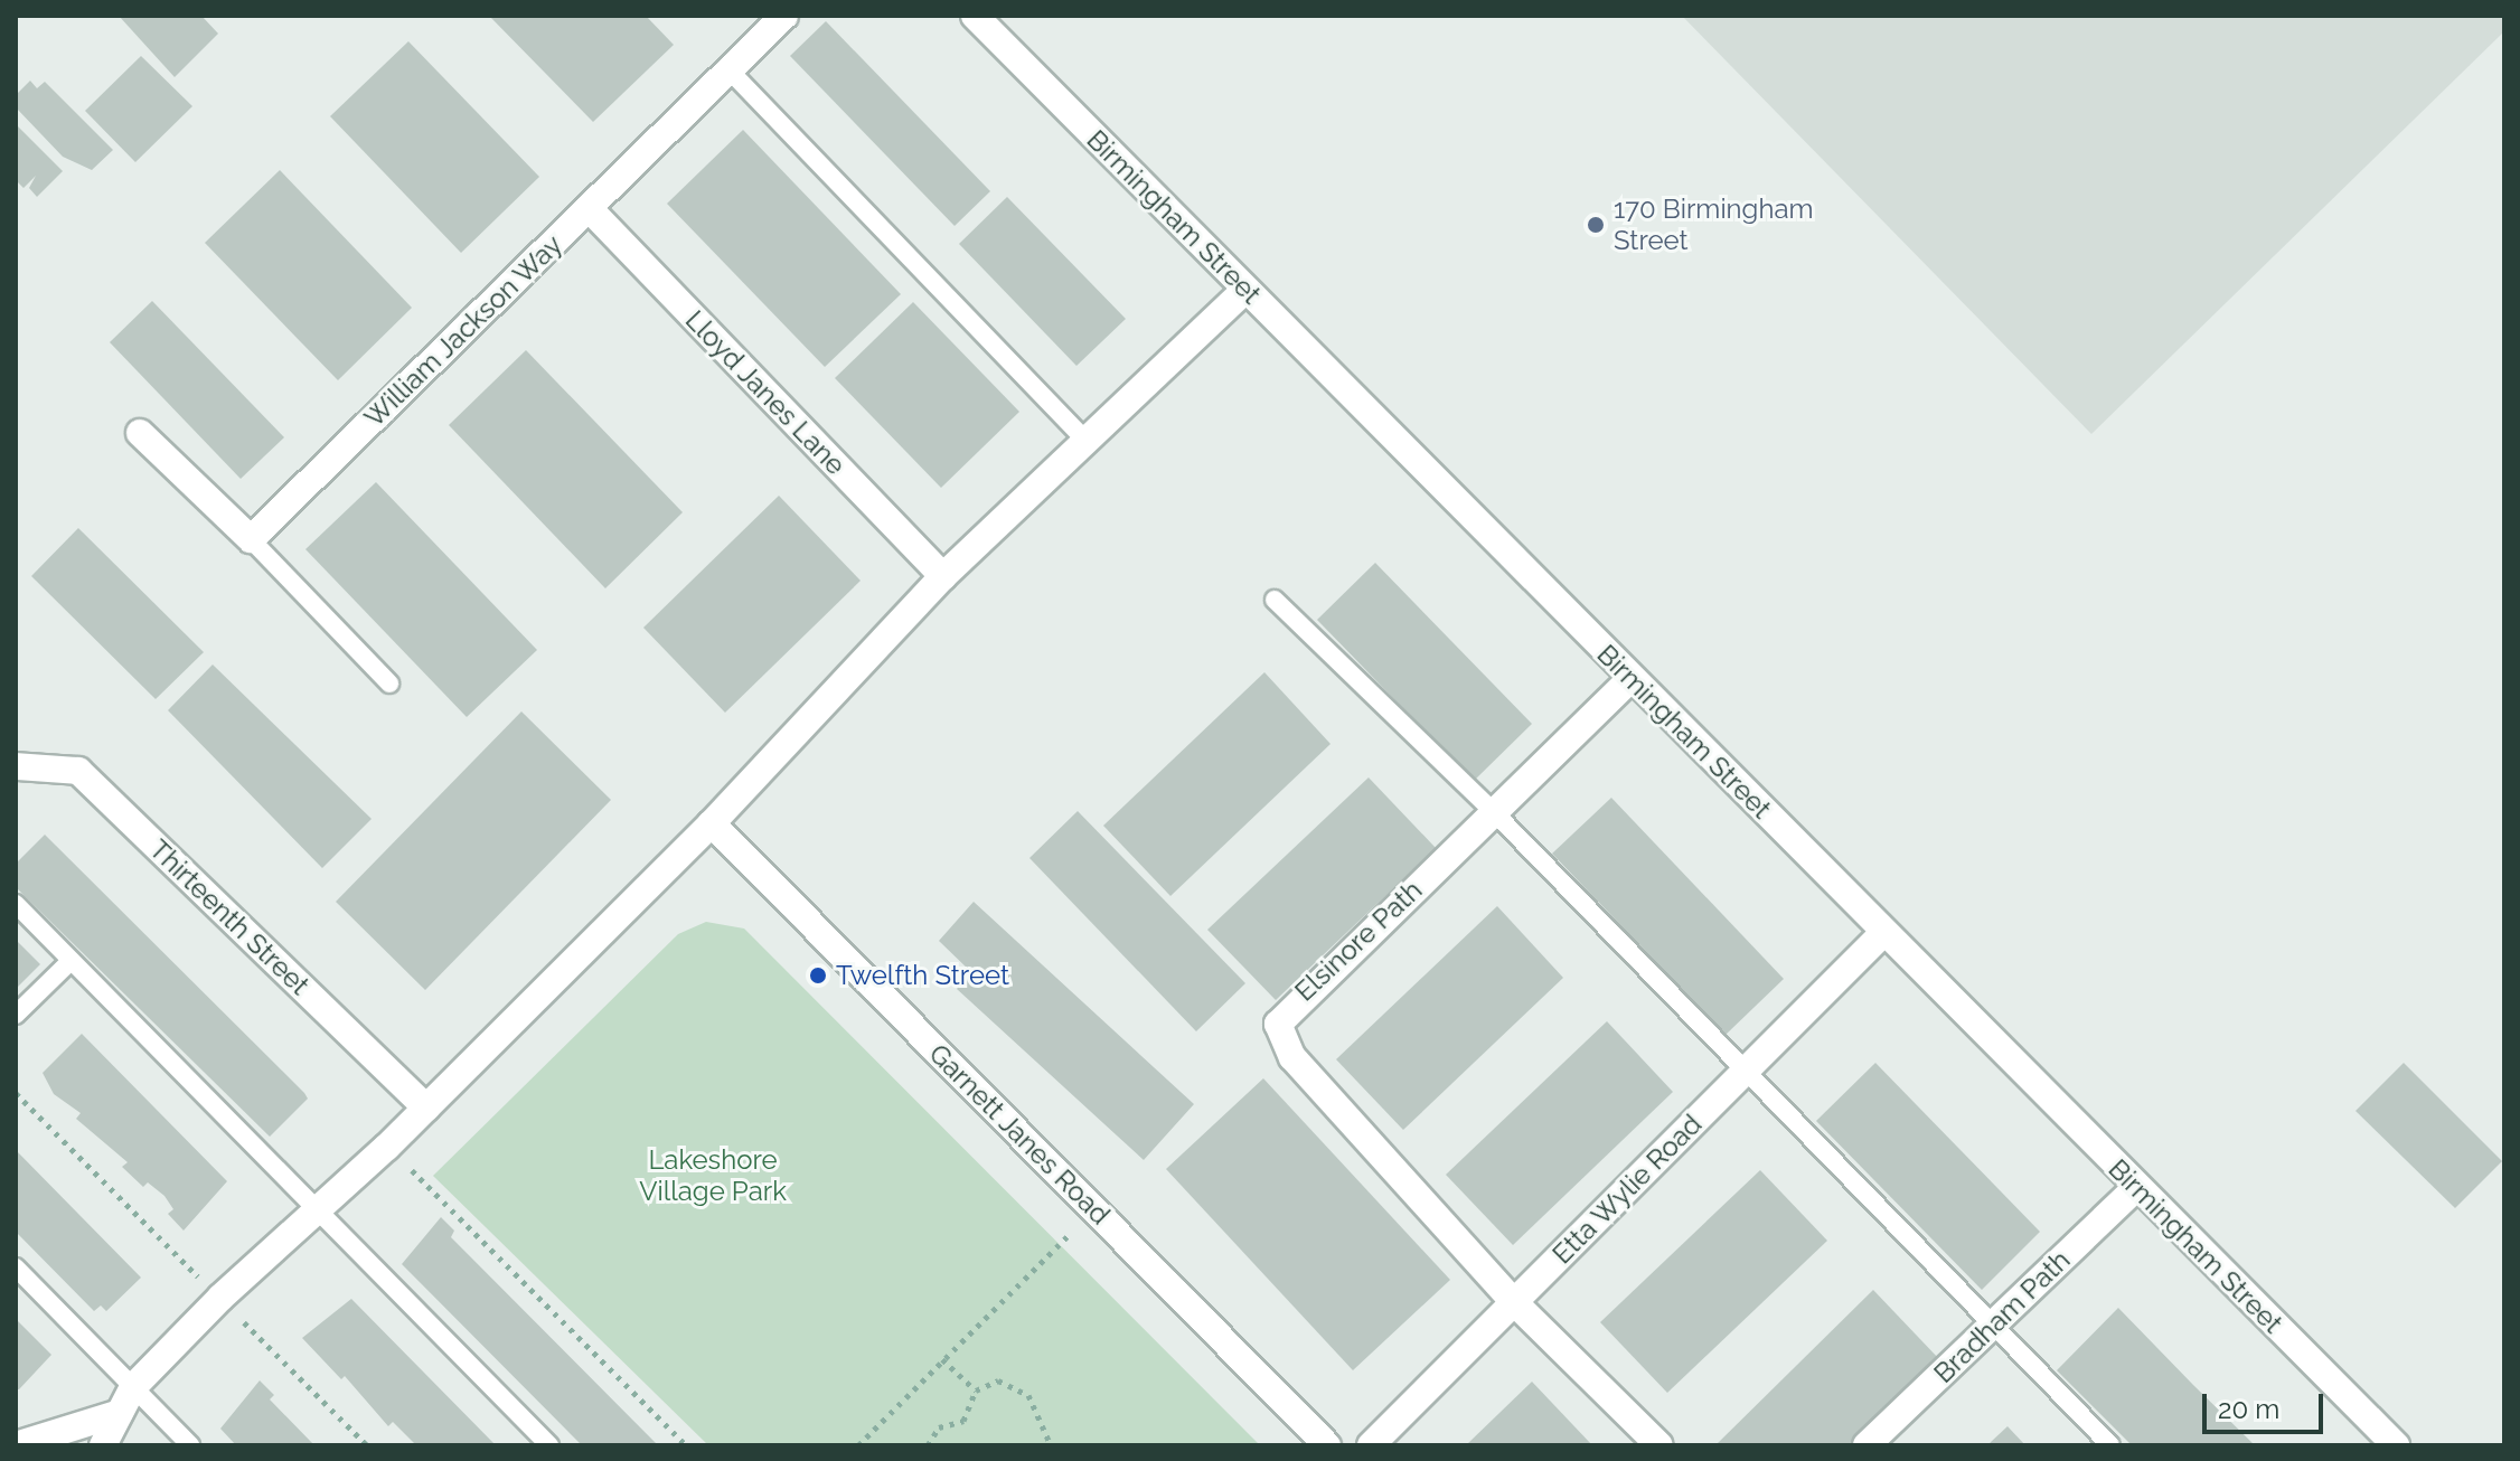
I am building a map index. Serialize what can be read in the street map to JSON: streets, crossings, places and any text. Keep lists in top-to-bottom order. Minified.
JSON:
{"streets":{"street":["Birmingham Street","William Jackson Way","Lloyd Janes Lane","Thirteenth Street","Elsinore Path","Garnett Janes Road","Etta Wylie Road","Bradham Path"]},"crossings":[["Birmingham Street","Elsinore Path"],["Birmingham Street","Etta Wylie Road"],["Birmingham Street","Bradham Path"],["William Jackson Way","Lloyd Janes Lane"],["Elsinore Path","Etta Wylie Road"]],"parks":["Lakeshore Village Park"],"places":["170 Birmingham Street","Twelfth Street"],"scale_bar":"20 m"}
